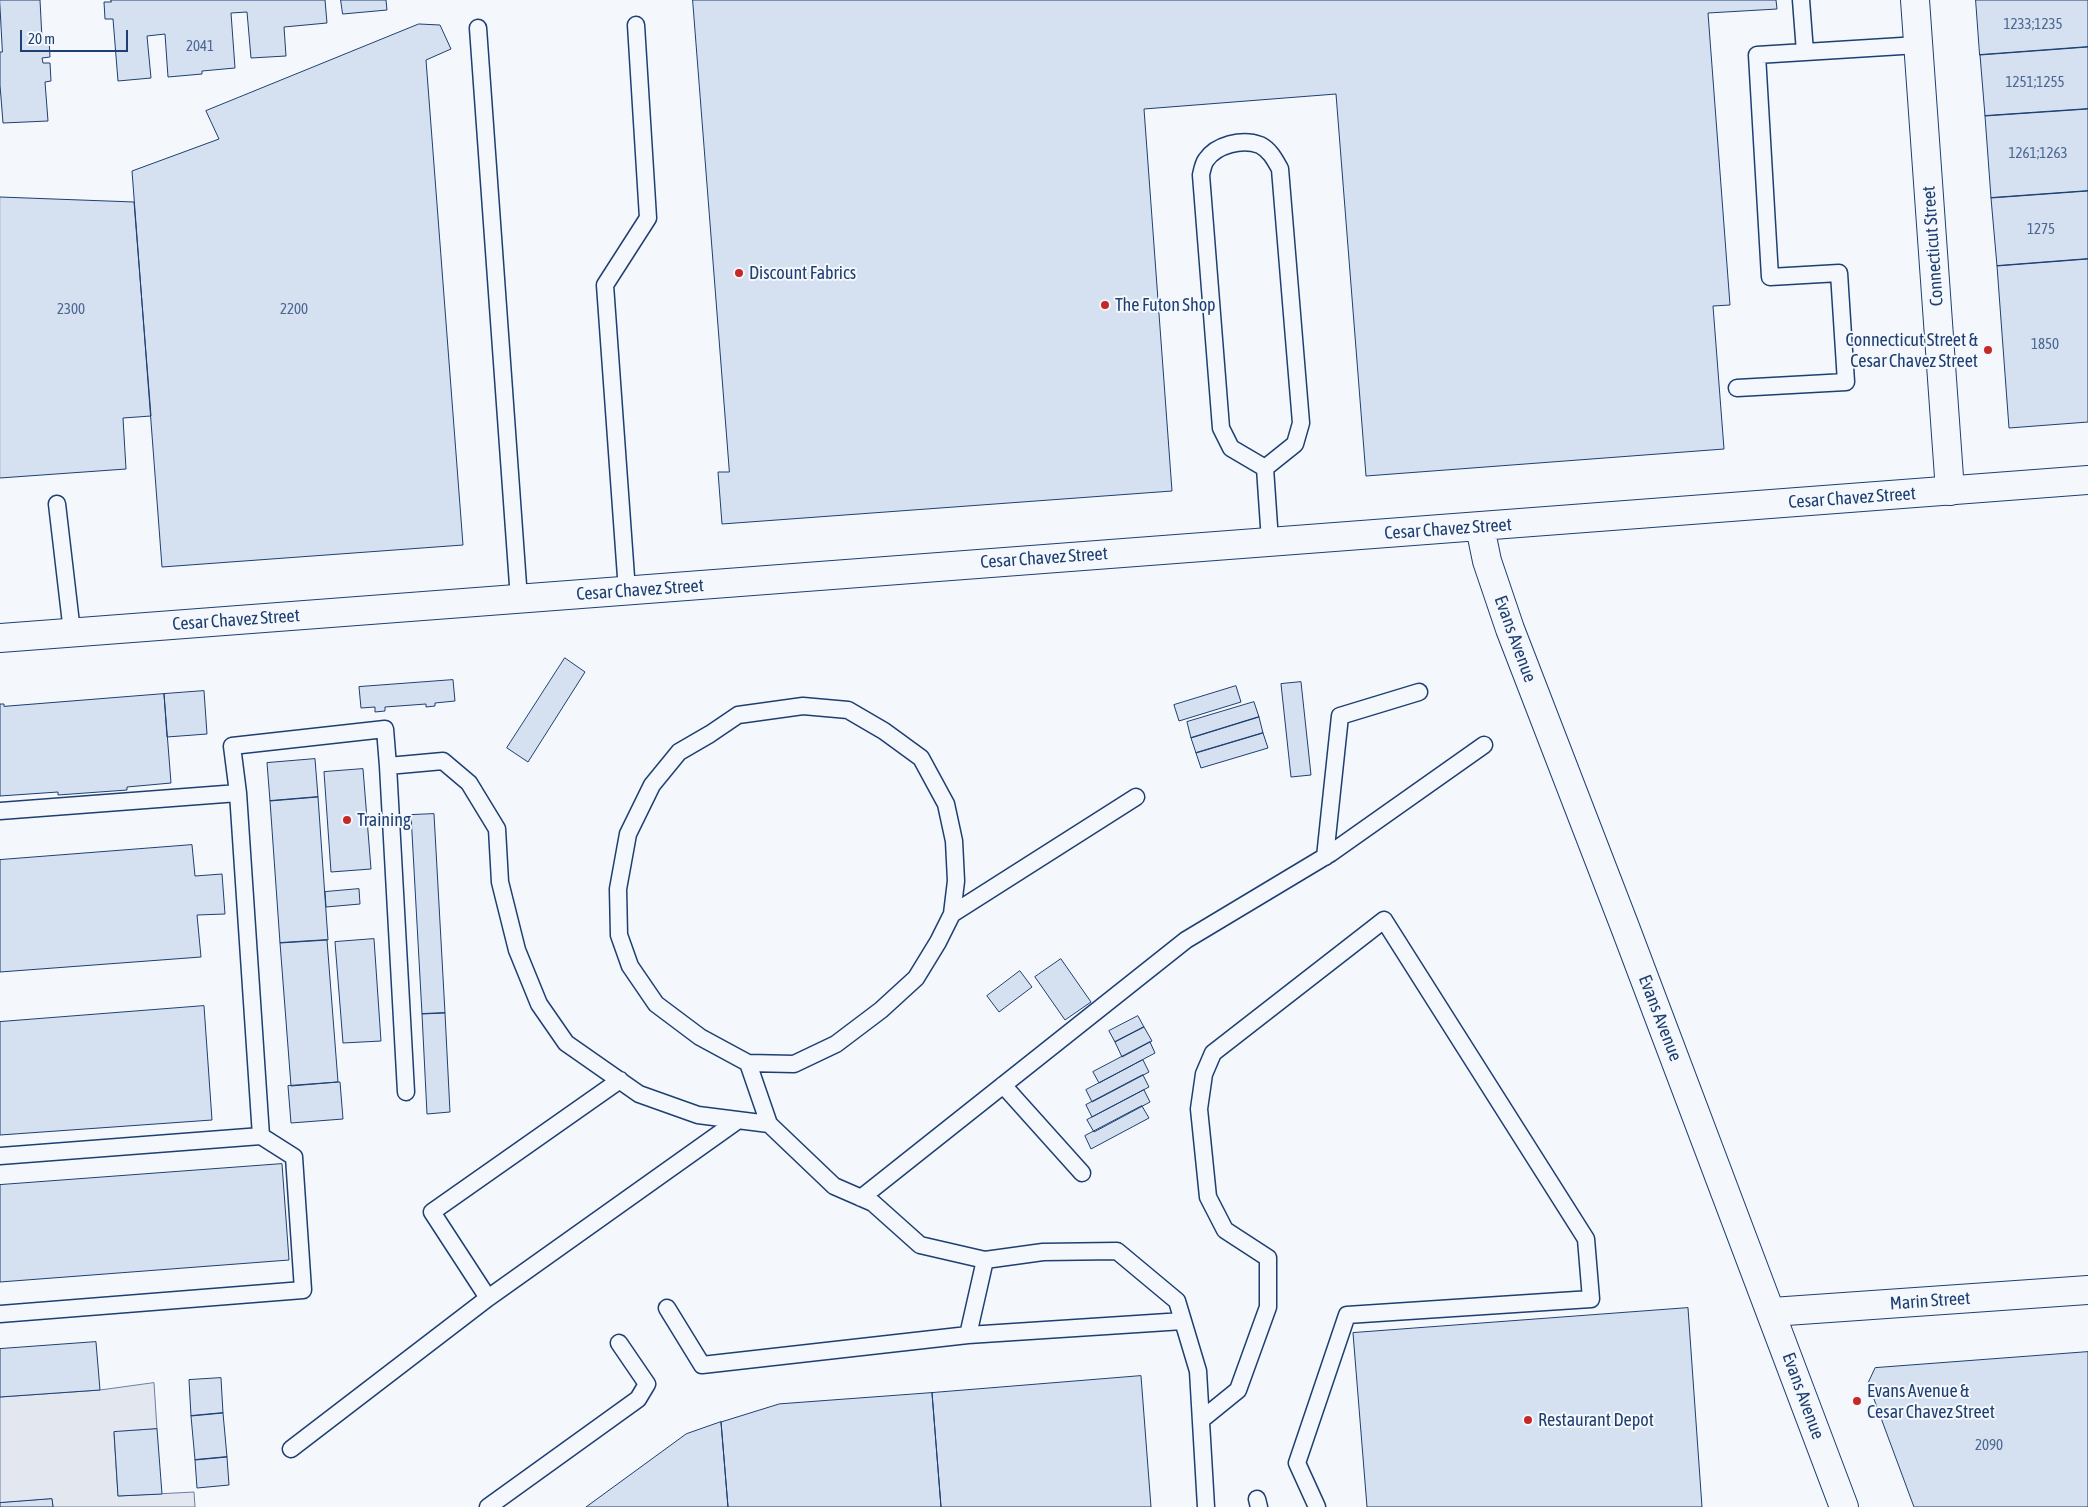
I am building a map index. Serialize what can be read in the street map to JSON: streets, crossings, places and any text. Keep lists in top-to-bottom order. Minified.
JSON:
{"streets":{"main road":["Connecticut Street","Cesar Chavez Street","Evans Avenue","Marin Street"]},"crossings":[["Connecticut Street","Cesar Chavez Street"],["Cesar Chavez Street","Evans Avenue"],["Evans Avenue","Marin Street"]],"places":["Discount Fabrics","The Futon Shop","Connecticut Street & Cesar Chavez Street","Training","Evans Avenue & Cesar Chavez Street","Restaurant Depot"],"house_numbers":["1233;1235","2041","1251;1255","1261;1263","1275","2300","2200","1850","2090"],"scale_bar":"20 m"}
